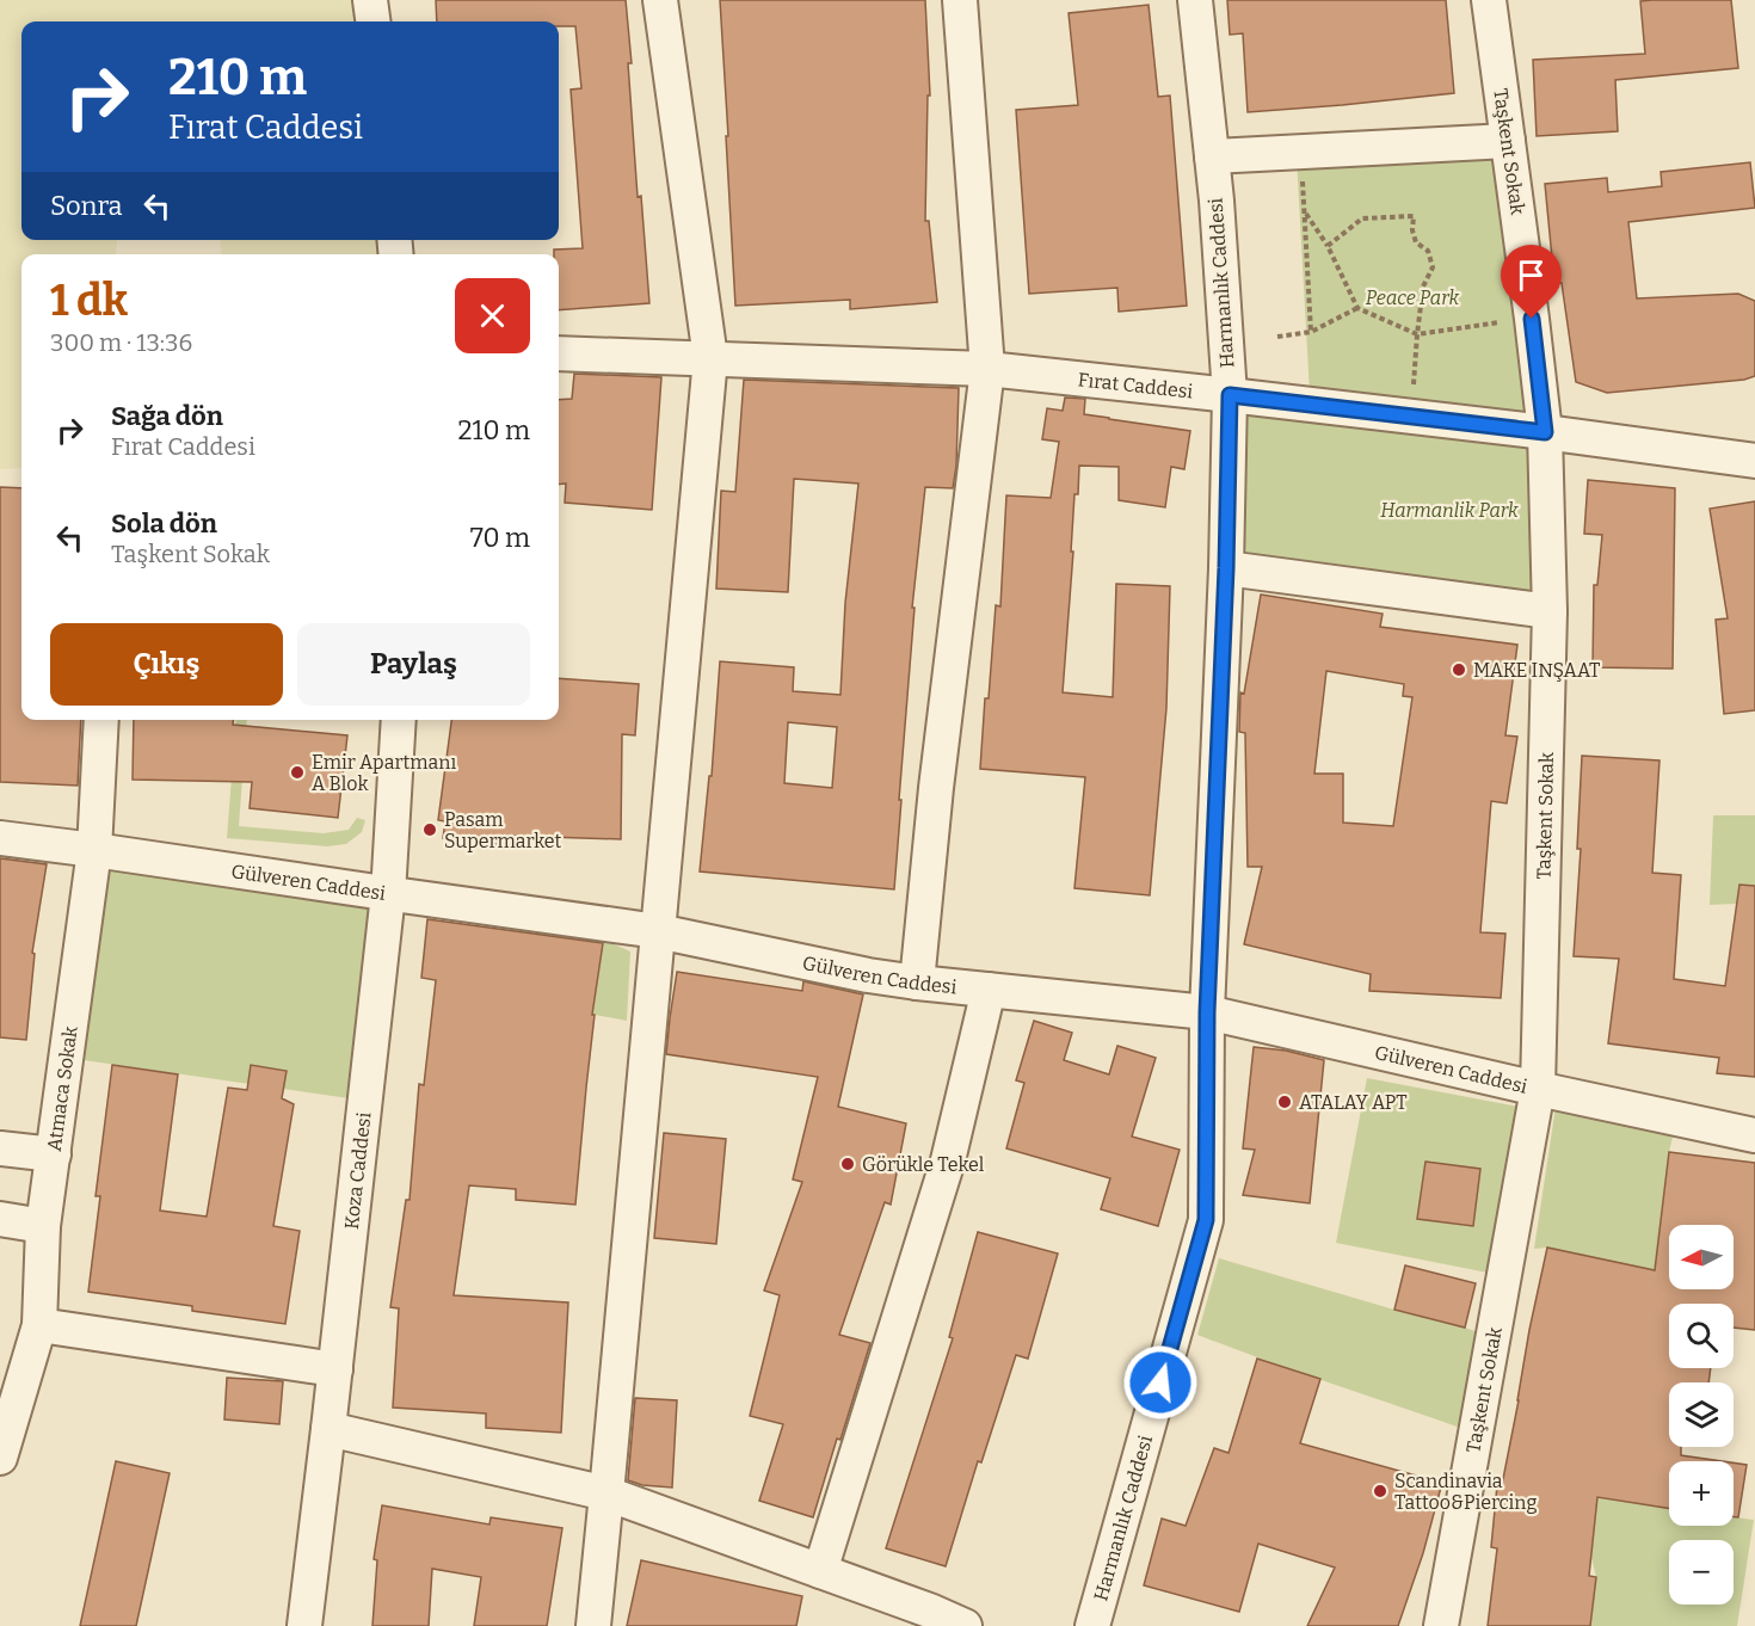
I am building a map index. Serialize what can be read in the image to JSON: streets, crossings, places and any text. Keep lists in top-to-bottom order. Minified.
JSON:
{"streets":{"street":["Taşkent Sokak","Harmanlık Caddesi","Fırat Caddesi","Gülveren Caddesi","Atmaca Sokak","Koza Caddesi"]},"crossings":[["Taşkent Sokak","Fırat Caddesi"],["Taşkent Sokak","Gülveren Caddesi"],["Harmanlık Caddesi","Fırat Caddesi"],["Harmanlık Caddesi","Gülveren Caddesi"],["Gülveren Caddesi","Atmaca Sokak"],["Gülveren Caddesi","Koza Caddesi"]],"parks":["Peace Park","Harmanlik Park"],"places":["MAKE INŞAAT","Emir Apartmanı A Blok","Pasam Supermarket","ATALAY APT","Görükle Tekel","Scandinavia Tattoo&Piercing"],"north":"left","page":{"turn":["210 m","Fırat Caddesi"],"then":"Sonra","heading":["1 dk","300 m · 13:36"],"list":[{"name":"Sağa dön","note":"Fırat Caddesi","value":"210 m"},{"name":"Sola dön","note":"Taşkent Sokak","value":"70 m"}],"buttons":["Çıkış","Paylaş"],"map_buttons":["+","−"]}}
